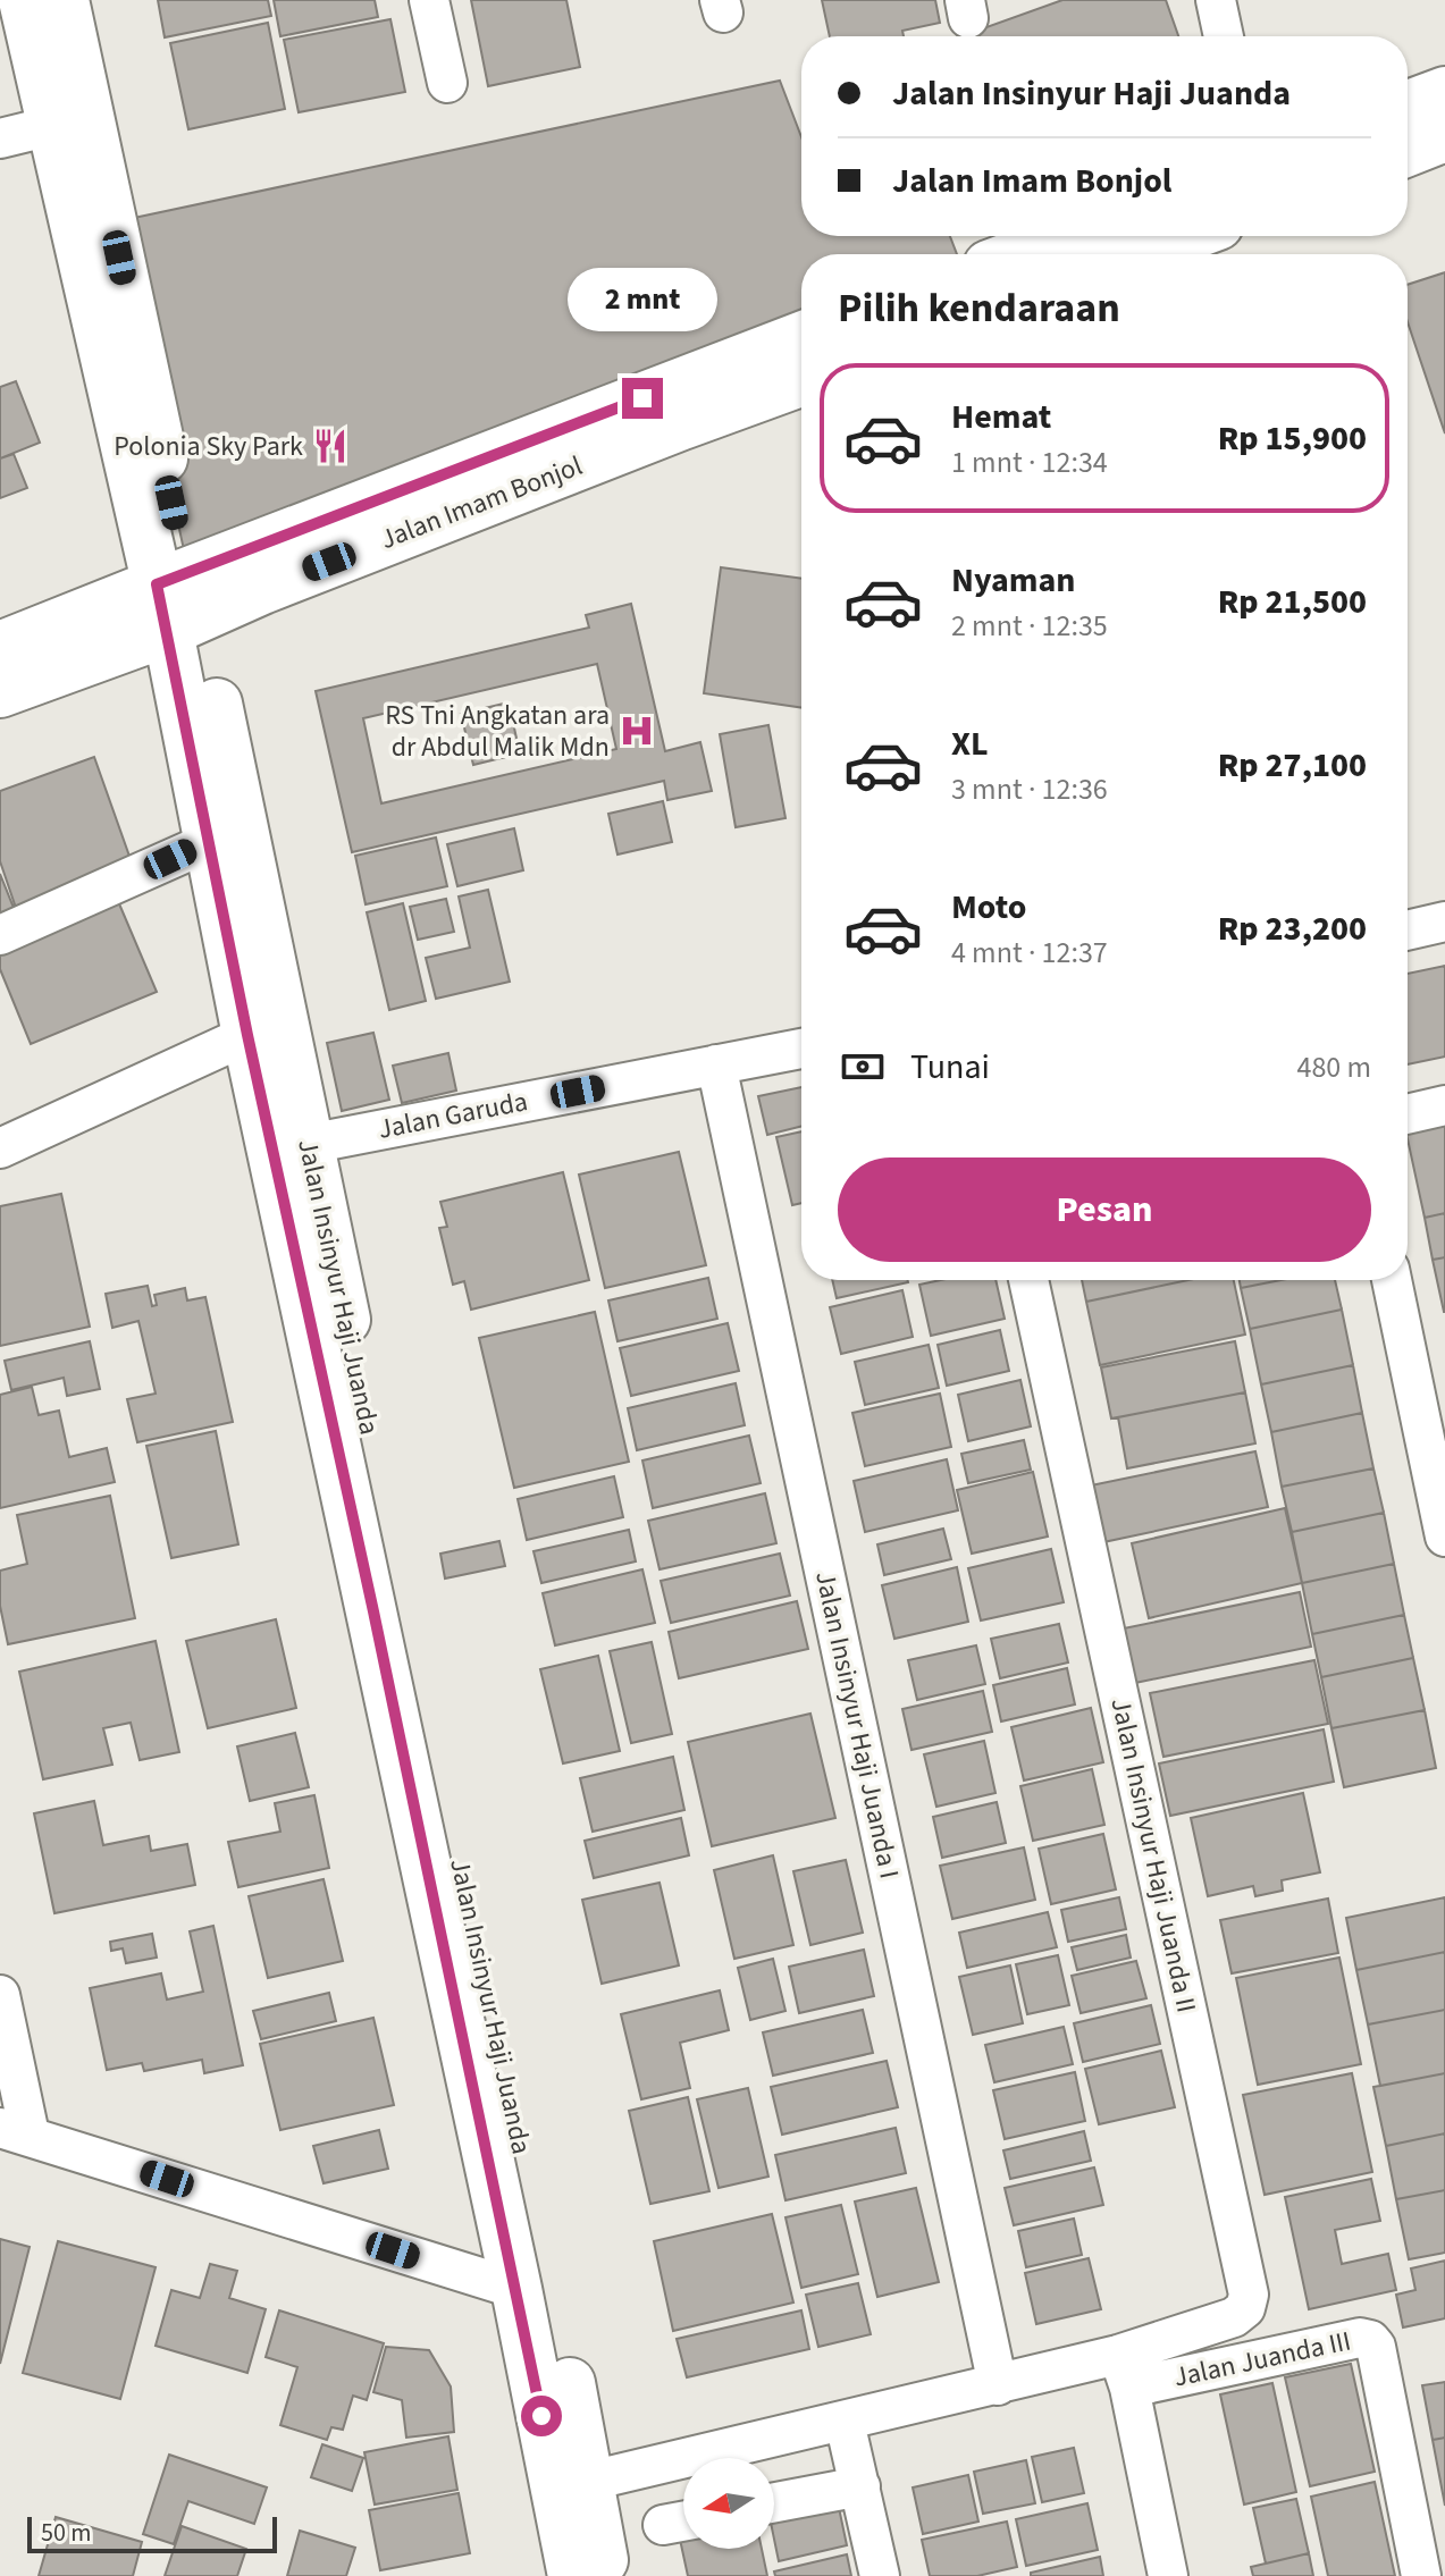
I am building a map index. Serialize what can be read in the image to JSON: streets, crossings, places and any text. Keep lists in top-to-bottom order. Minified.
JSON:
{"streets":{"main road":["Jalan Imam Bonjol","Jalan Insinyur Haji Juanda"],"street":["Jalan Garuda","Jalan Insinyur Haji Juanda I","Jalan Insinyur Haji Juanda II","Jalan Juanda III"]},"crossings":[["Jalan Imam Bonjol","Jalan Insinyur Haji Juanda"],["Jalan Garuda","Jalan Insinyur Haji Juanda"],["Jalan Garuda","Jalan Insinyur Haji Juanda I"],["Jalan Insinyur Haji Juanda II","Jalan Juanda III"]],"places":{"restaurant":["Polonia Sky Park"],"hospital":["RS Tni Angkatan ara dr Abdul Malik Mdn"]},"scale_bar":"50 m","north":"left","page":{"banner":["Jalan Insinyur Haji Juanda","Jalan Imam Bonjol"],"heading":"Pilih kendaraan","bubble":"2 mnt","list":[{"name":"Hemat","note":"1 mnt · 12:34","value":"Rp 15,900"},{"name":"Nyaman","note":"2 mnt · 12:35","value":"Rp 21,500"},{"name":"XL","note":"3 mnt · 12:36","value":"Rp 27,100"},{"name":"Moto","note":"4 mnt · 12:37","value":"Rp 23,200"}],"pay":["Tunai","480 m"],"buttons":"Pesan","scale":"50 m"}}
